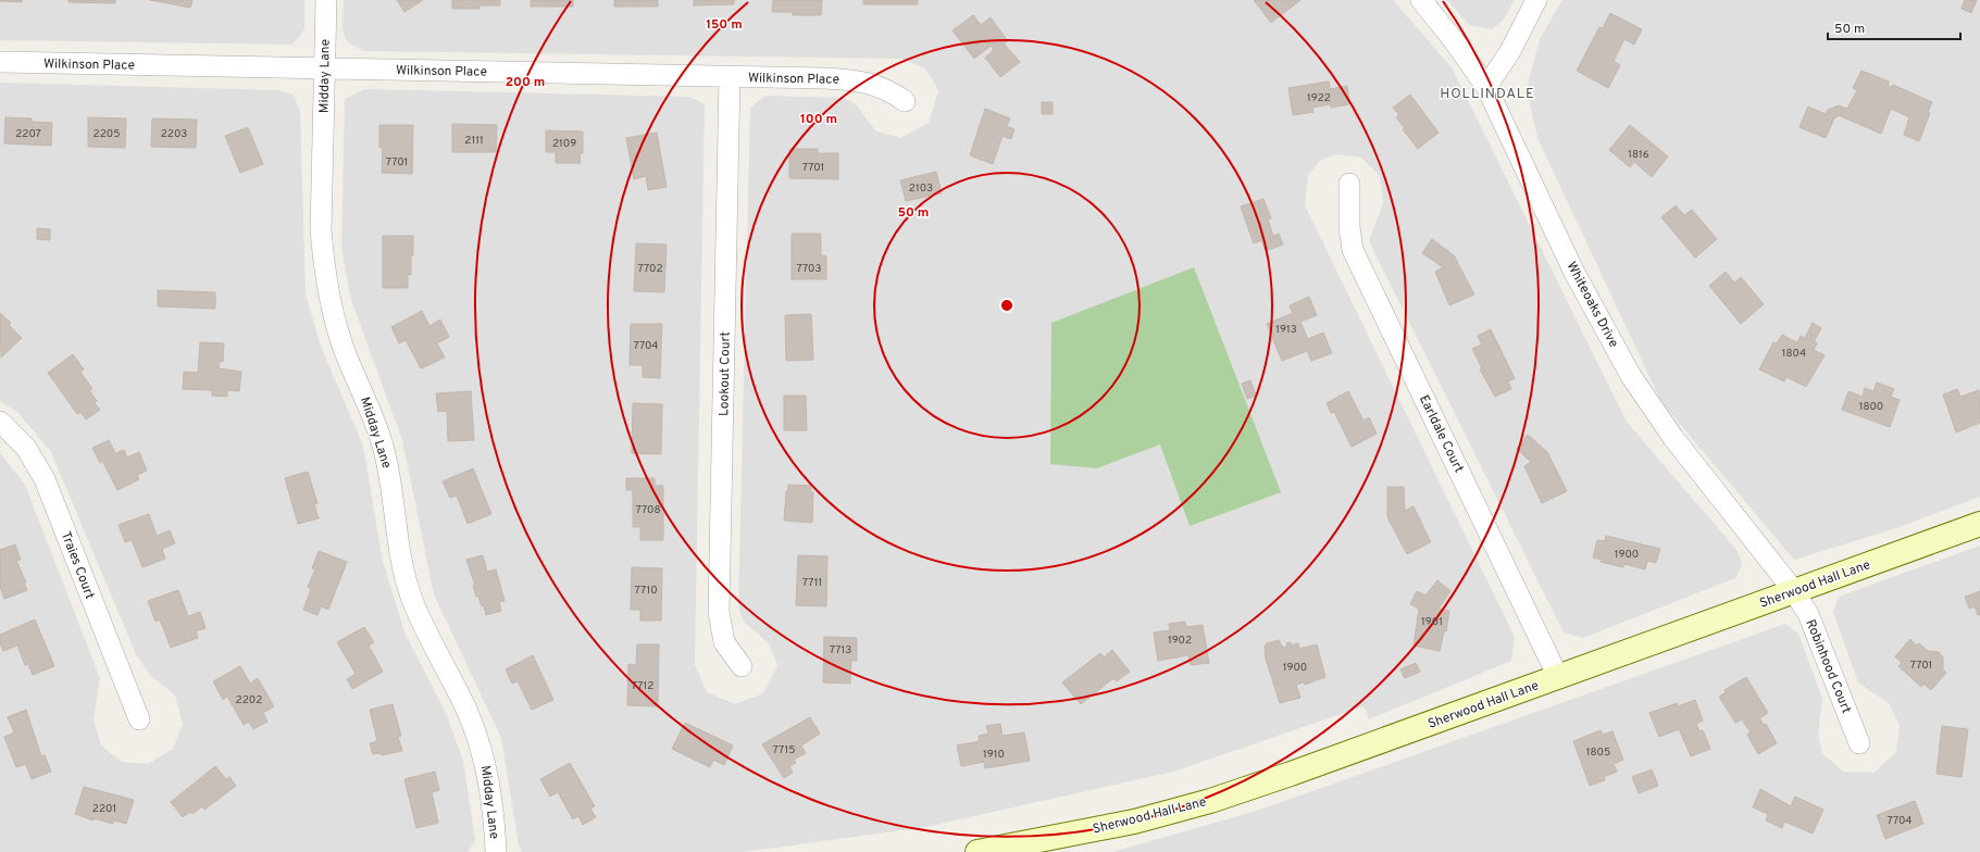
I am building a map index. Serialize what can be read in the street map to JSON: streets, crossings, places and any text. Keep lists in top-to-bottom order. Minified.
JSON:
{"streets":{"main road":["Sherwood Hall Lane"],"street":["Wilkinson Place","Midday Lane","Whiteoaks Drive","Lookout Court","Earldale Court","Traies Court","Robinhood Court"]},"crossings":[["Wilkinson Place","Midday Lane"],["Wilkinson Place","Lookout Court"],["Whiteoaks Drive","Sherwood Hall Lane"],["Whiteoaks Drive","Robinhood Court"],["Earldale Court","Sherwood Hall Lane"],["Sherwood Hall Lane","Robinhood Court"]],"districts":["HOLLINDALE"],"house_numbers":["1922","2207","2205","2203","2111","2109","1816","7701","7701","2103","7702","7703","1913","7704","1804","1800","7708","1900","7711","7710","1901","1902","7713","7701","1900","7712","2202","7715","1805","1910","2201","7704"],"scale_bar":"50 m","rings":["150 m","200 m","100 m","50 m"]}
